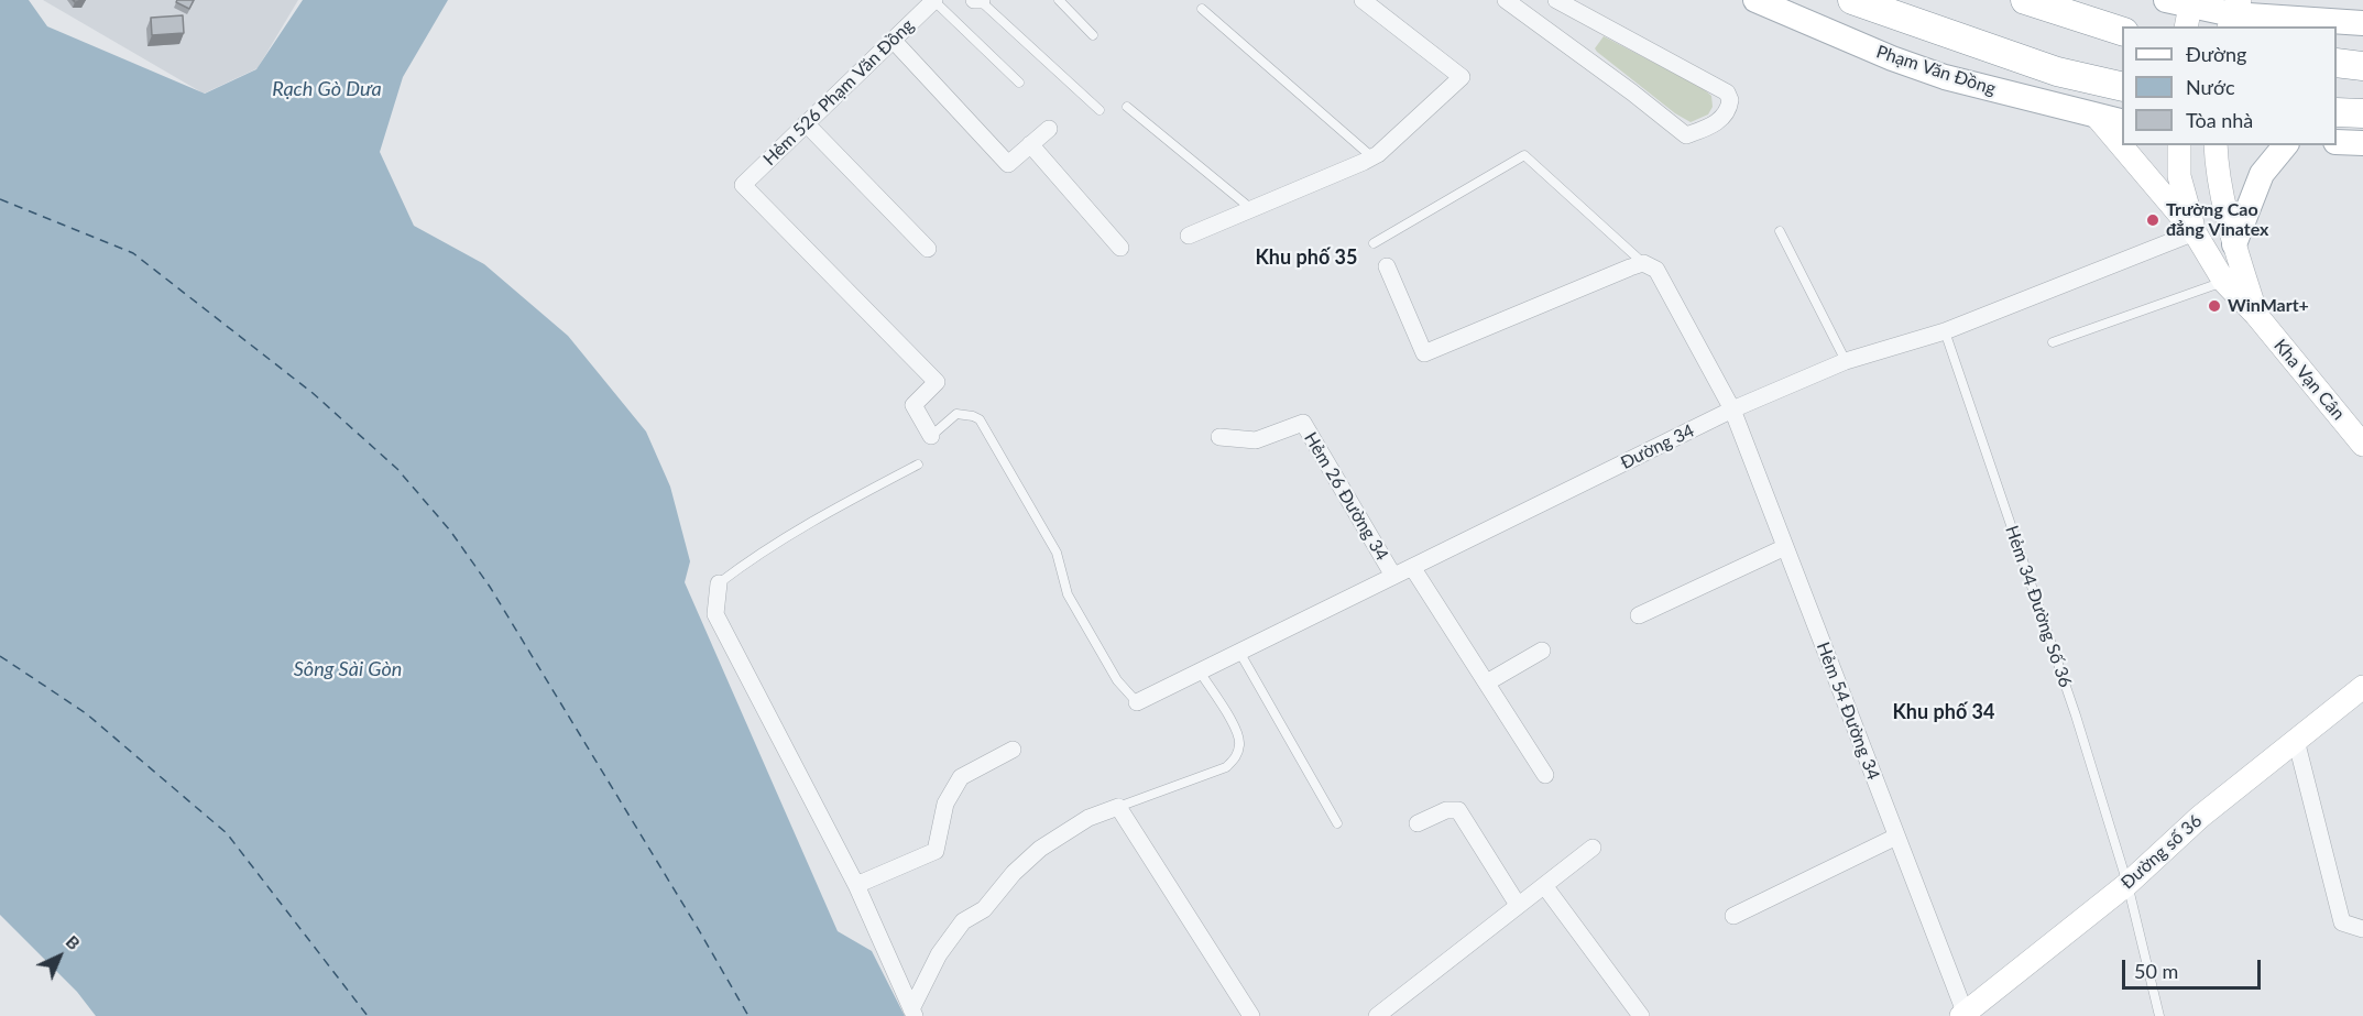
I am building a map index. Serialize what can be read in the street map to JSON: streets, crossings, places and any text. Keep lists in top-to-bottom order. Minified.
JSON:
{"streets":{"main road":["Phạm Văn Đồng","Kha Vạn Cân","Đường số 36"],"street":["Hẻm 526 Phạm Văn Đồng","Đường 34","Hẻm 26 Đường 34","Hẻm 54 Đường 34"],"lane":["Hẻm 34 Đường Số 36"]},"crossings":[["Phạm Văn Đồng","Kha Vạn Cân"],["Kha Vạn Cân","Đường 34"],["Đường 34","Hẻm 26 Đường 34"],["Đường 34","Hẻm 34 Đường Số 36"],["Đường 34","Hẻm 54 Đường 34"],["Hẻm 34 Đường Số 36","Đường số 36"],["Hẻm 54 Đường 34","Đường số 36"]],"districts":["Khu phố 35","Khu phố 34"],"water":["Rạch Gò Dưa","Sông Sài Gòn"],"places":["Trường Cao đẳng Vinatex","WinMart+"],"legend":["Đường","Nước","Tòa nhà"],"scale_bar":"50 m","north":"top right"}
